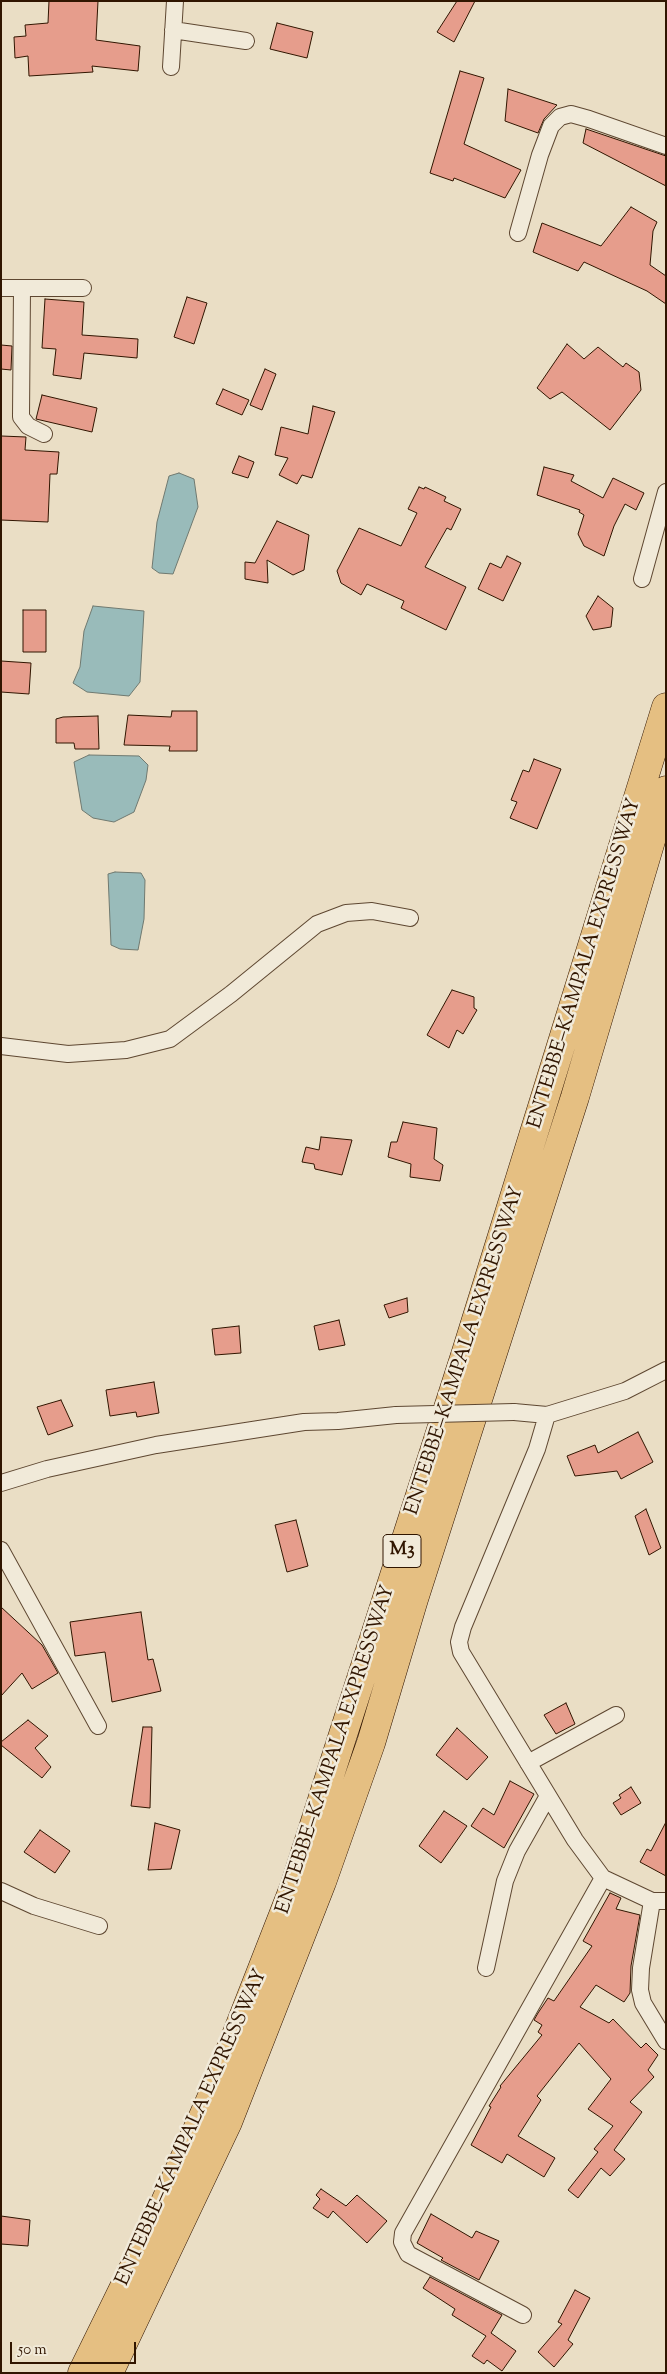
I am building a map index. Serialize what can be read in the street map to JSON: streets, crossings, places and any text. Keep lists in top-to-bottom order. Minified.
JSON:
{"streets":{"highway":["ENTEBBE–KAMPALA EXPRESSWAY","M3"]},"scale_bar":"50 m"}
